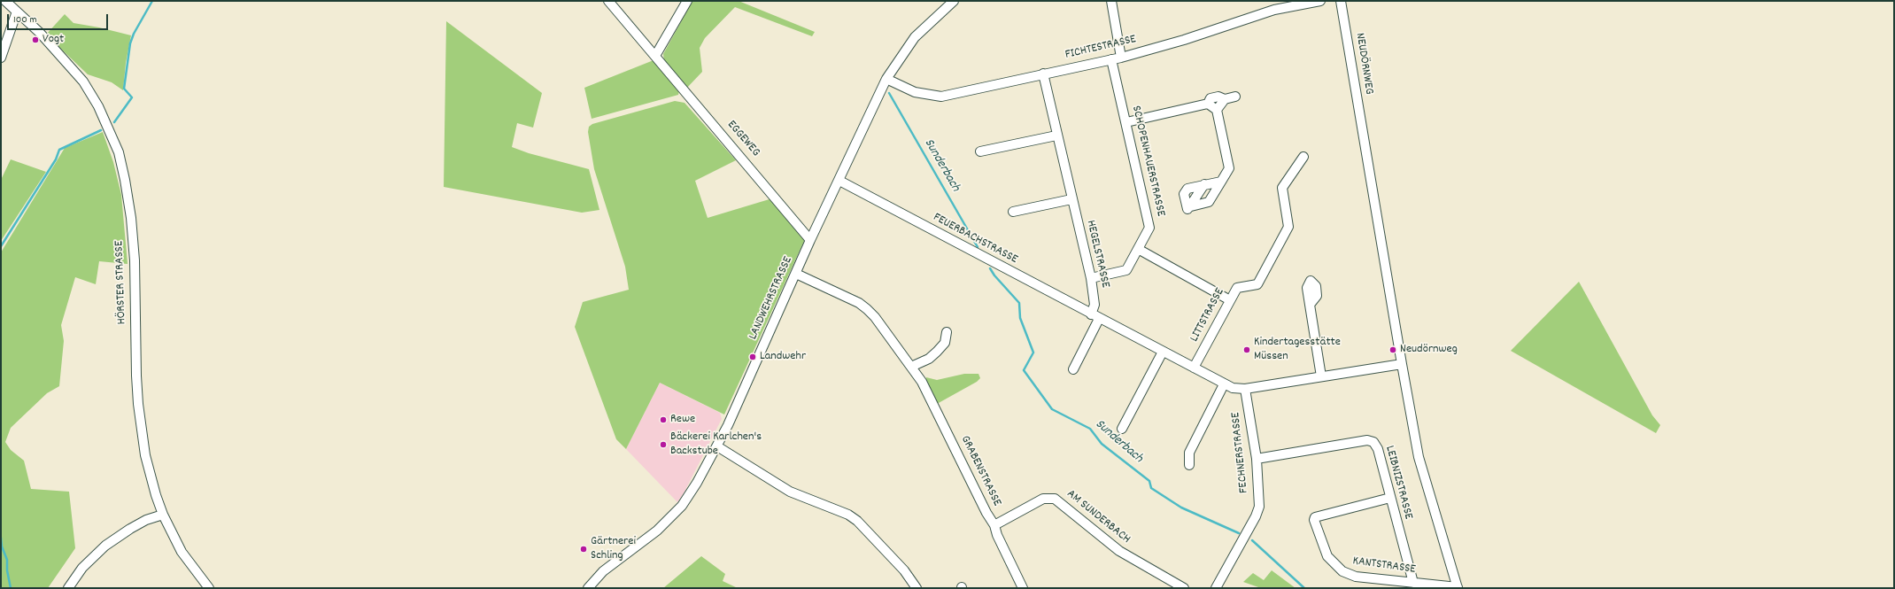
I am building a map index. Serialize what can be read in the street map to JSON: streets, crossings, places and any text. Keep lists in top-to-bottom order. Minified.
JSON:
{"streets":{"street":["FICHTESTRASSE","NEUDÖRNWEG","EGGEWEG","SCHOPENHAUERSTRASSE","FEUERBACHSTRASSE","HEGELSTRASSE","HÖRSTER STRASSE","LANDWEHRSTRASSE","LITTSTRASSE","FECHNERSTRASSE","GRABENSTRASSE","LEIBNIZSTRASSE","AM SUNDERBACH","KANTSTRASSE"]},"crossings":[["FICHTESTRASSE","SCHOPENHAUERSTRASSE"],["FICHTESTRASSE","HEGELSTRASSE"],["FICHTESTRASSE","LANDWEHRSTRASSE"],["NEUDÖRNWEG","FEUERBACHSTRASSE"],["NEUDÖRNWEG","KANTSTRASSE"],["EGGEWEG","LANDWEHRSTRASSE"],["SCHOPENHAUERSTRASSE","HEGELSTRASSE"],["FEUERBACHSTRASSE","HEGELSTRASSE"],["FEUERBACHSTRASSE","LANDWEHRSTRASSE"],["FEUERBACHSTRASSE","LITTSTRASSE"],["FEUERBACHSTRASSE","FECHNERSTRASSE"],["LANDWEHRSTRASSE","GRABENSTRASSE"],["FECHNERSTRASSE","LEIBNIZSTRASSE"],["GRABENSTRASSE","AM SUNDERBACH"],["LEIBNIZSTRASSE","KANTSTRASSE"]],"water":["Sunderbach"],"places":["Vogt","Kindertagesstätte Müssen","Neudörnweg","Landwehr","Rewe","Bäckerei Karlchen's Backstube","Gärtnerei Schling"],"scale_bar":"100 m"}
